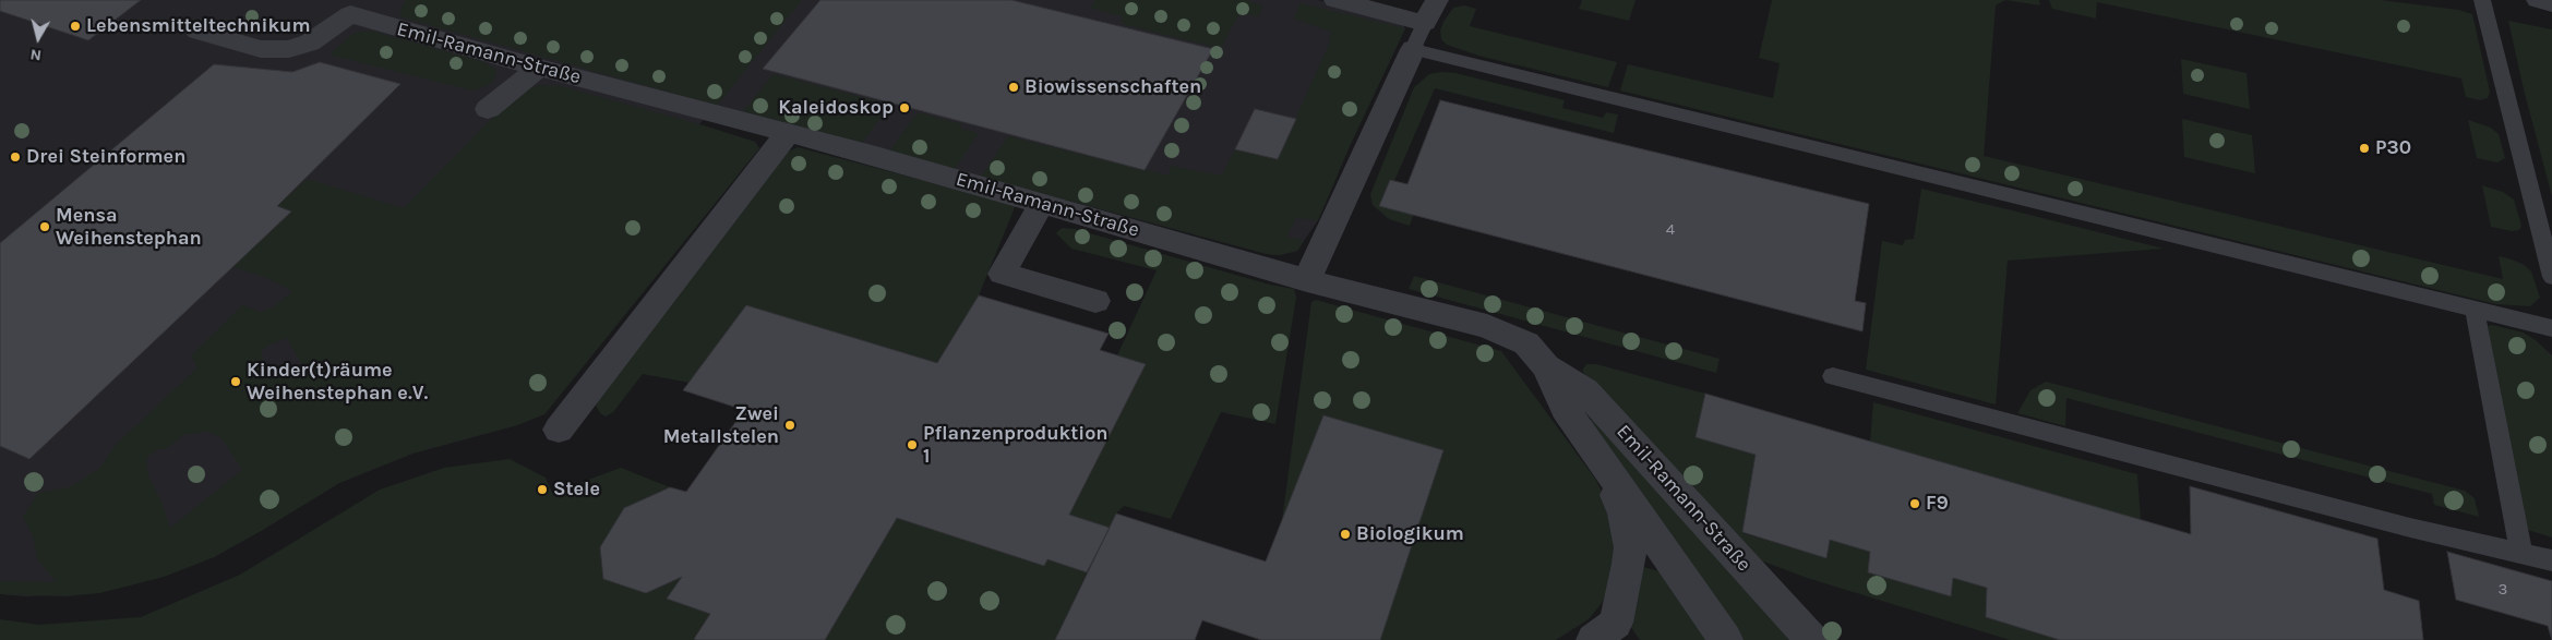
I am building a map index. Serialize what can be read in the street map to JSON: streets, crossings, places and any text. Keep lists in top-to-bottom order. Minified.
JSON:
{"streets":{"street":["Emil-Ramann-Straße"]},"places":["Lebensmitteltechnikum","Biowissenschaften","Kaleidoskop","P30","Drei Steinformen","Mensa Weihenstephan","Kinder(t)räume Weihenstephan e.V.","Zwei Metallstelen","Pflanzenproduktion 1","Stele","F9","Biologikum"],"house_numbers":["4","3"],"north":"bottom"}
